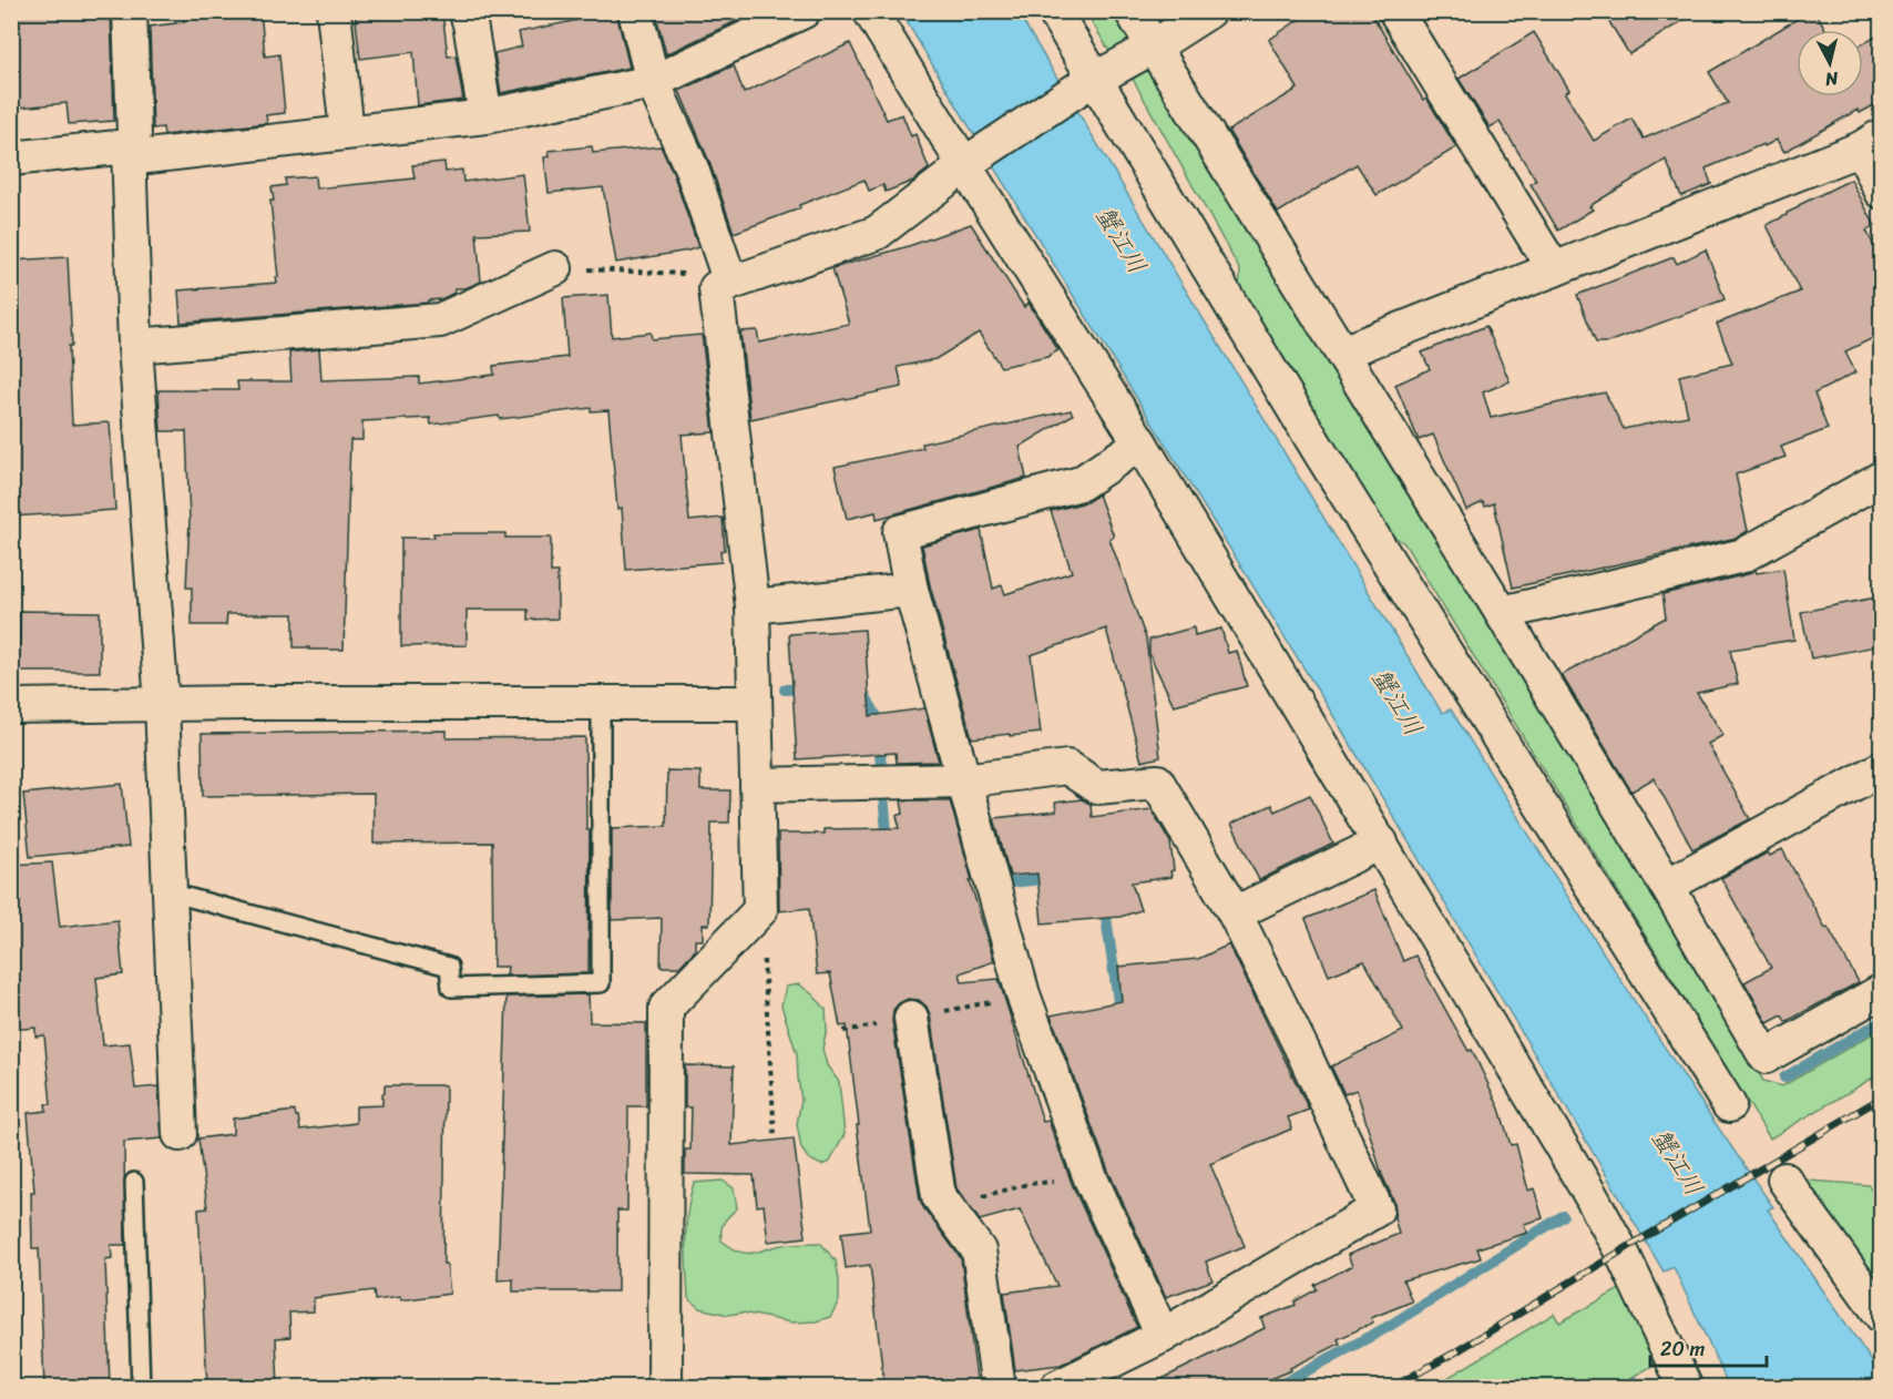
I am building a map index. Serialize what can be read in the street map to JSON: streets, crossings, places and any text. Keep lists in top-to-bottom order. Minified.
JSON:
{"water":["蟹江川"],"scale_bar":"20 m","north":"bottom"}
